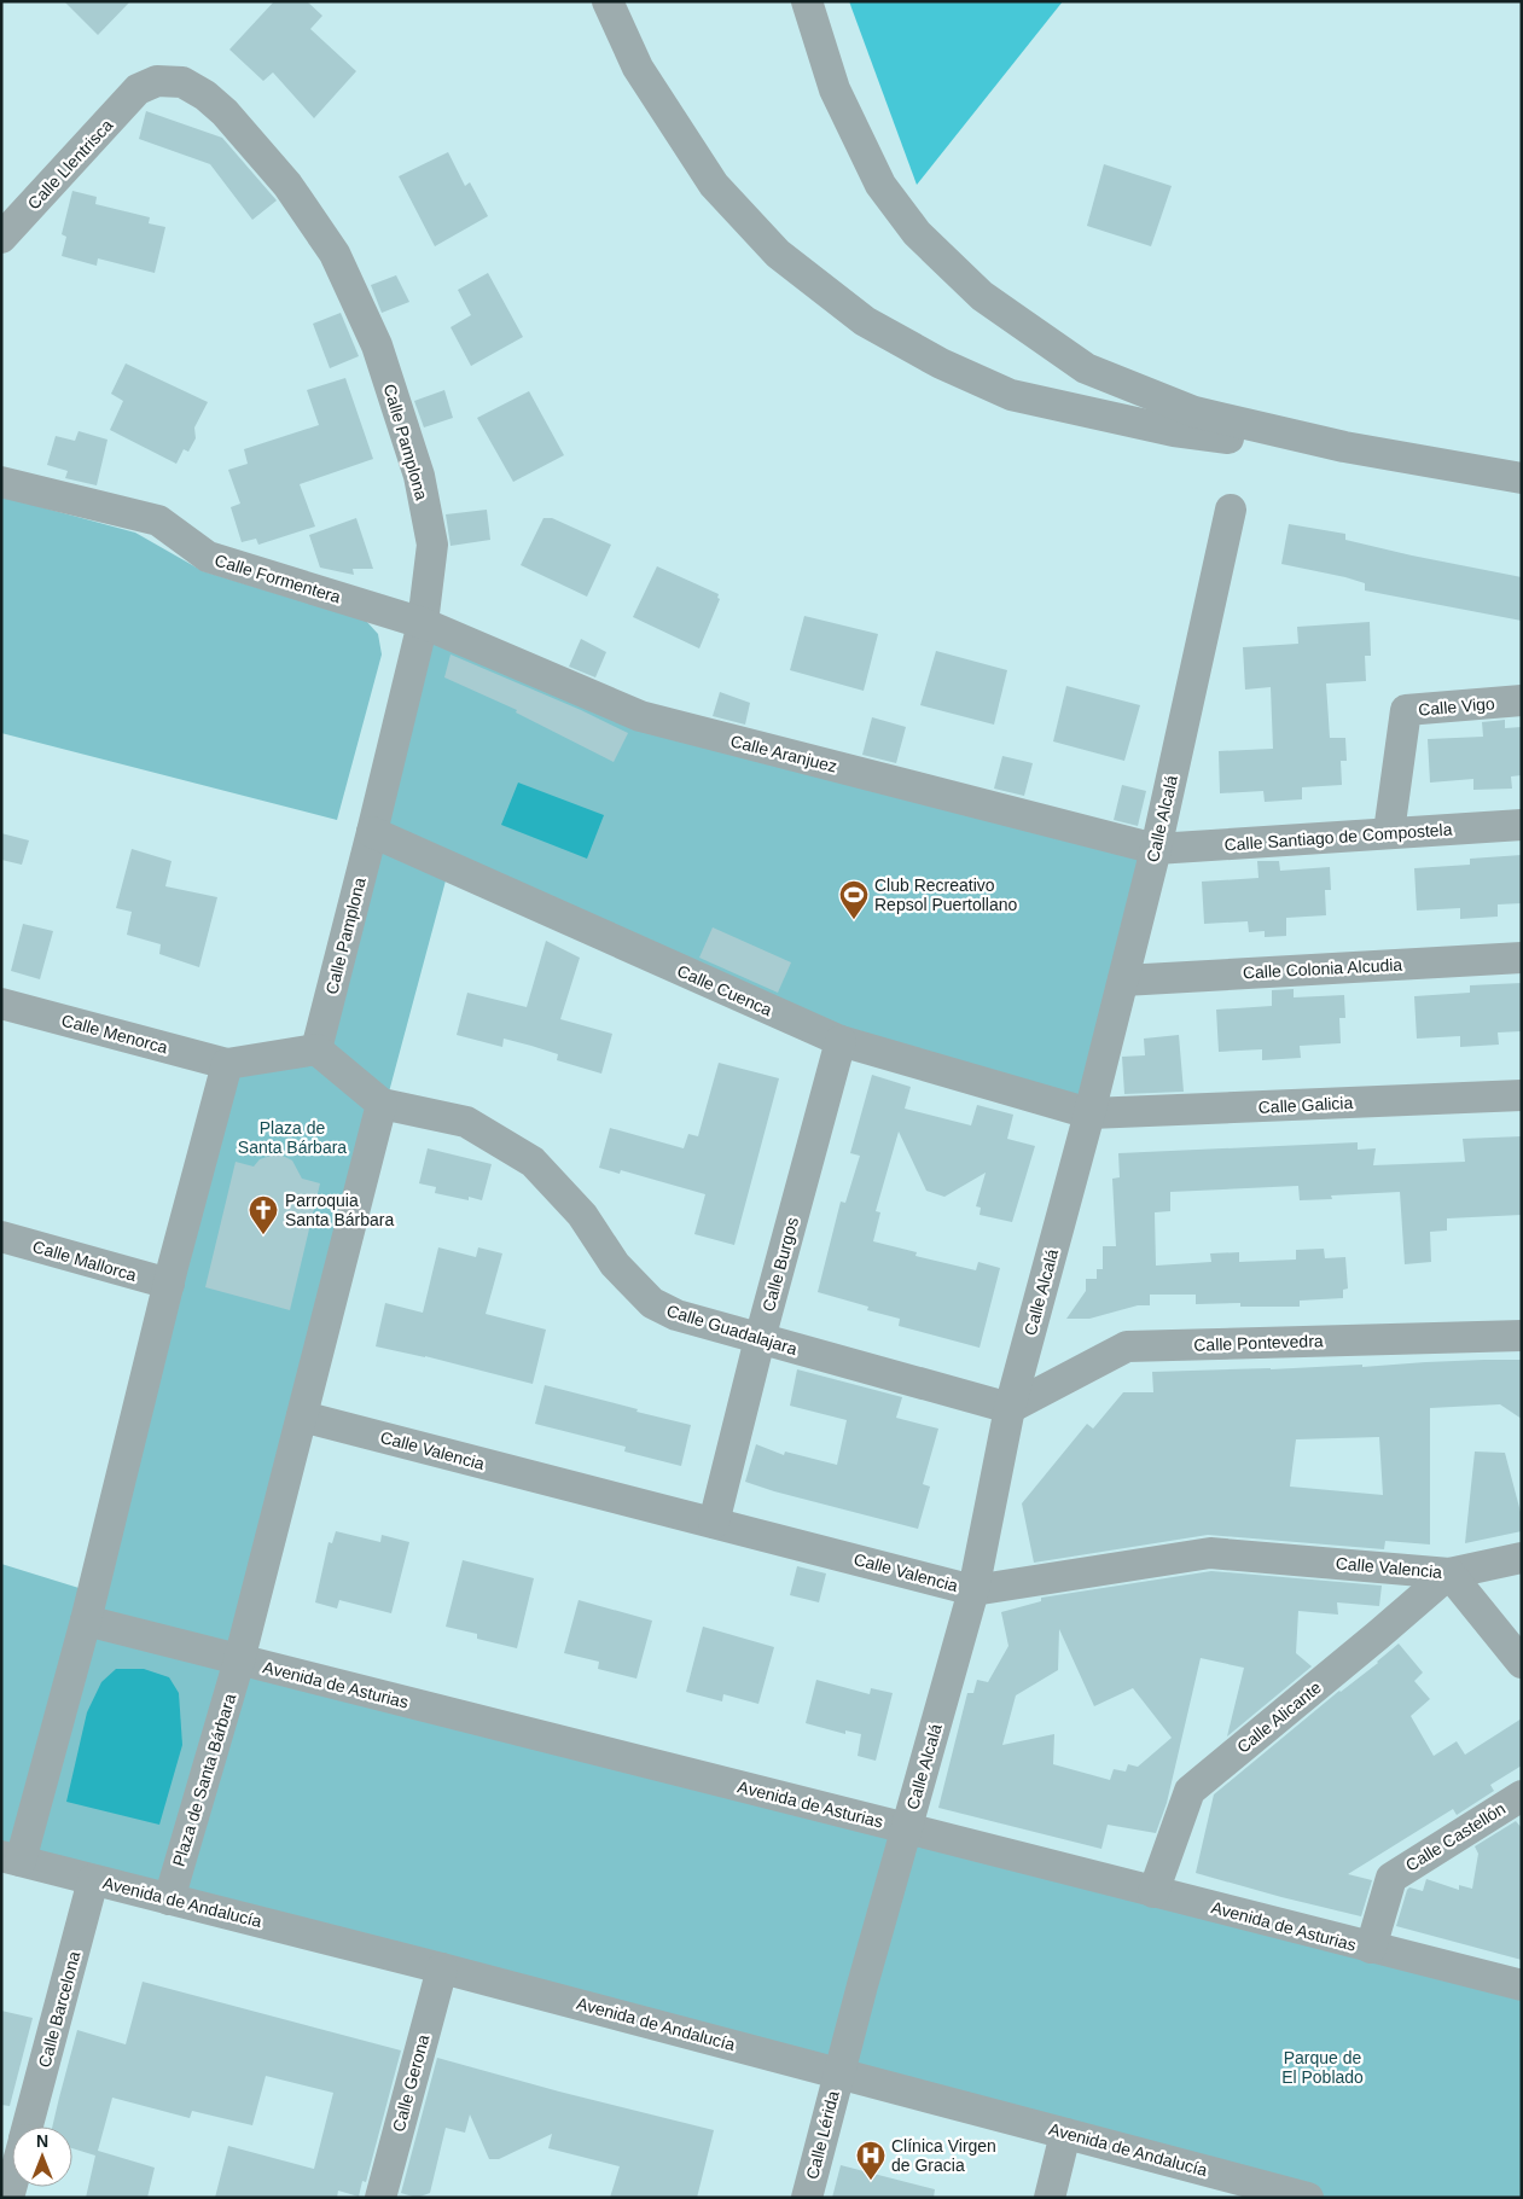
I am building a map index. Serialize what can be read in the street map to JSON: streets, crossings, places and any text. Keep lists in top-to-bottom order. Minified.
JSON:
{"streets":{"street":["Calle Llentrisca","Calle Pamplona","Calle Formentera","Calle Vigo","Calle Aranjuez","Calle Alcalá","Calle Santiago de Compostela","Calle Colonia Alcudia","Calle Cuenca","Calle Menorca","Calle Galicia","Calle Mallorca","Calle Burgos","Calle Guadalajara","Calle Pontevedra","Calle Valencia","Avenida de Asturias","Calle Alicante","Plaza de Santa Bárbara","Calle Castellón","Avenida de Andalucía","Calle Barcelona","Calle Gerona","Calle Lérida"]},"crossings":[["Calle Llentrisca","Calle Pamplona"],["Calle Pamplona","Calle Formentera"],["Calle Pamplona","Calle Aranjuez"],["Calle Pamplona","Calle Cuenca"],["Calle Formentera","Calle Aranjuez"],["Calle Vigo","Calle Santiago de Compostela"],["Calle Aranjuez","Calle Alcalá"],["Calle Aranjuez","Calle Santiago de Compostela"],["Calle Alcalá","Calle Santiago de Compostela"],["Calle Alcalá","Calle Colonia Alcudia"],["Calle Alcalá","Calle Cuenca"],["Calle Alcalá","Calle Galicia"],["Calle Alcalá","Calle Guadalajara"],["Calle Alcalá","Calle Pontevedra"],["Calle Alcalá","Calle Valencia"],["Calle Alcalá","Avenida de Asturias"],["Calle Alcalá","Avenida de Andalucía"],["Calle Alcalá","Calle Lérida"],["Calle Cuenca","Calle Galicia"],["Calle Cuenca","Calle Burgos"],["Calle Burgos","Calle Guadalajara"],["Calle Burgos","Calle Valencia"],["Calle Guadalajara","Calle Pontevedra"],["Calle Guadalajara","Plaza de Santa Bárbara"],["Calle Valencia","Calle Alicante"],["Calle Valencia","Plaza de Santa Bárbara"],["Avenida de Asturias","Calle Alicante"],["Avenida de Asturias","Plaza de Santa Bárbara"],["Avenida de Asturias","Calle Castellón"],["Plaza de Santa Bárbara","Avenida de Andalucía"],["Avenida de Andalucía","Calle Barcelona"],["Avenida de Andalucía","Calle Gerona"],["Avenida de Andalucía","Calle Lérida"]],"parks":["Plaza de Santa Bárbara","Parque de El Poblado"],"places":{"sports":["Club Recreativo Repsol Puertollano"],"church":["Parroquia Santa Bárbara"],"hospital":["Clínica Virgen de Gracia"]},"north":"top"}
